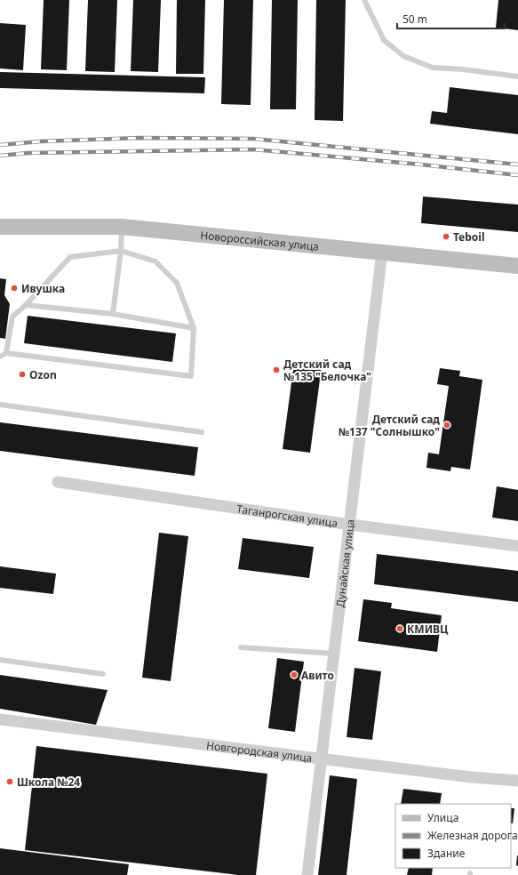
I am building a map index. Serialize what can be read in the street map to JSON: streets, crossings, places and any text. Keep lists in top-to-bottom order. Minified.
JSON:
{"streets":{"main road":["Новороссийская улица"],"street":["Таганрогская улица","Дунайская улица","Новгородская улица"]},"crossings":[["Новороссийская улица","Дунайская улица"],["Таганрогская улица","Дунайская улица"],["Дунайская улица","Новгородская улица"]],"places":["Teboil","Ивушка","Детский сад №135 \"Белочка\"","Ozon","Детский сад №137 \"Солнышко\"","КМИВЦ","Авито","Школа №24"],"legend":["Улица","Железная дорога","Здание"],"scale_bar":"50 m"}
